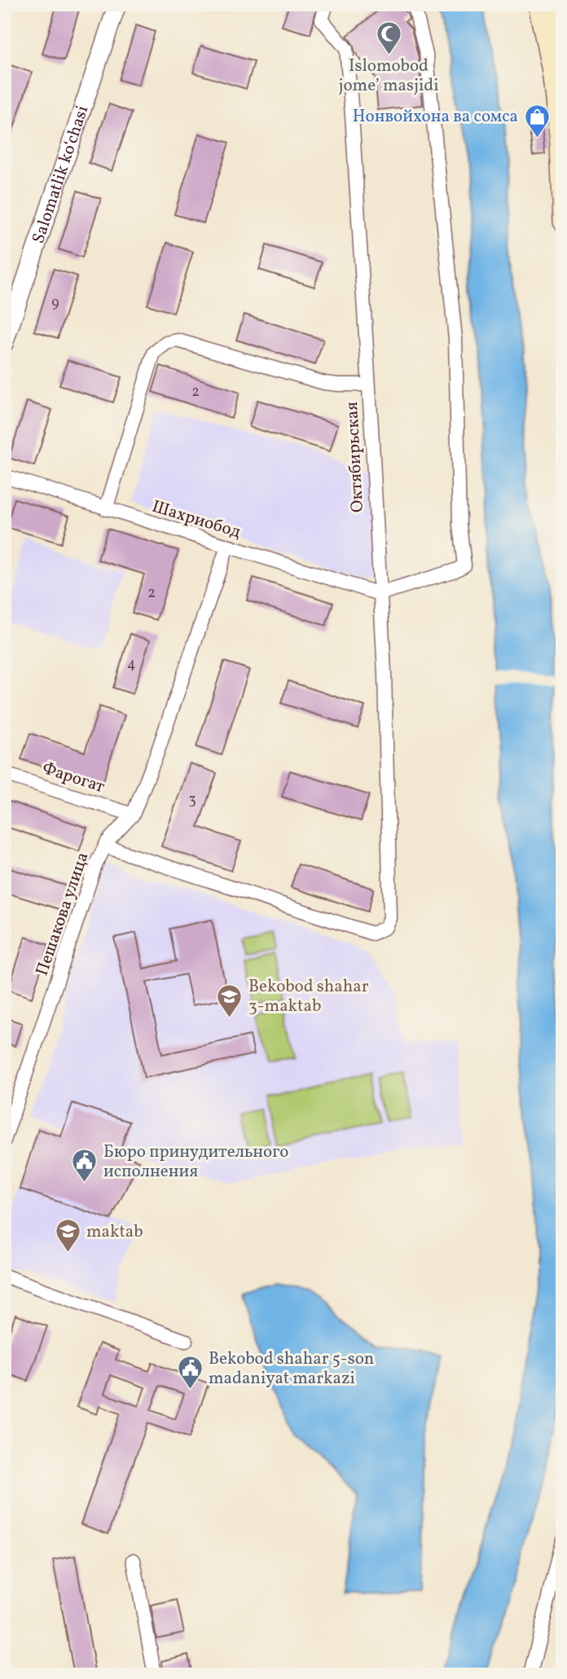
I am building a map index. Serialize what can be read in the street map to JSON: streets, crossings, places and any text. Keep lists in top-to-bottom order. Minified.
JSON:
{"streets":{"street":["Salomatlik ko‘chasi","Октябирьская","Шахриобод","Фарогат","Пешакова улица"]},"crossings":[["Октябирьская","Шахриобод"],["Октябирьская","Пешакова улица"],["Шахриобод","Пешакова улица"],["Фарогат","Пешакова улица"]],"places":{"mosque":["Islomobod jome’ masjidi"],"shop":["Нонвойхона ва сомса"],"school or university":["Bekobod shahar 3-maktab","maktab"],"public building":["Бюро принудительного исполнения","Bekobod shahar 5-son madaniyat markazi"]},"house_numbers":["9","2","2","4","3"]}
